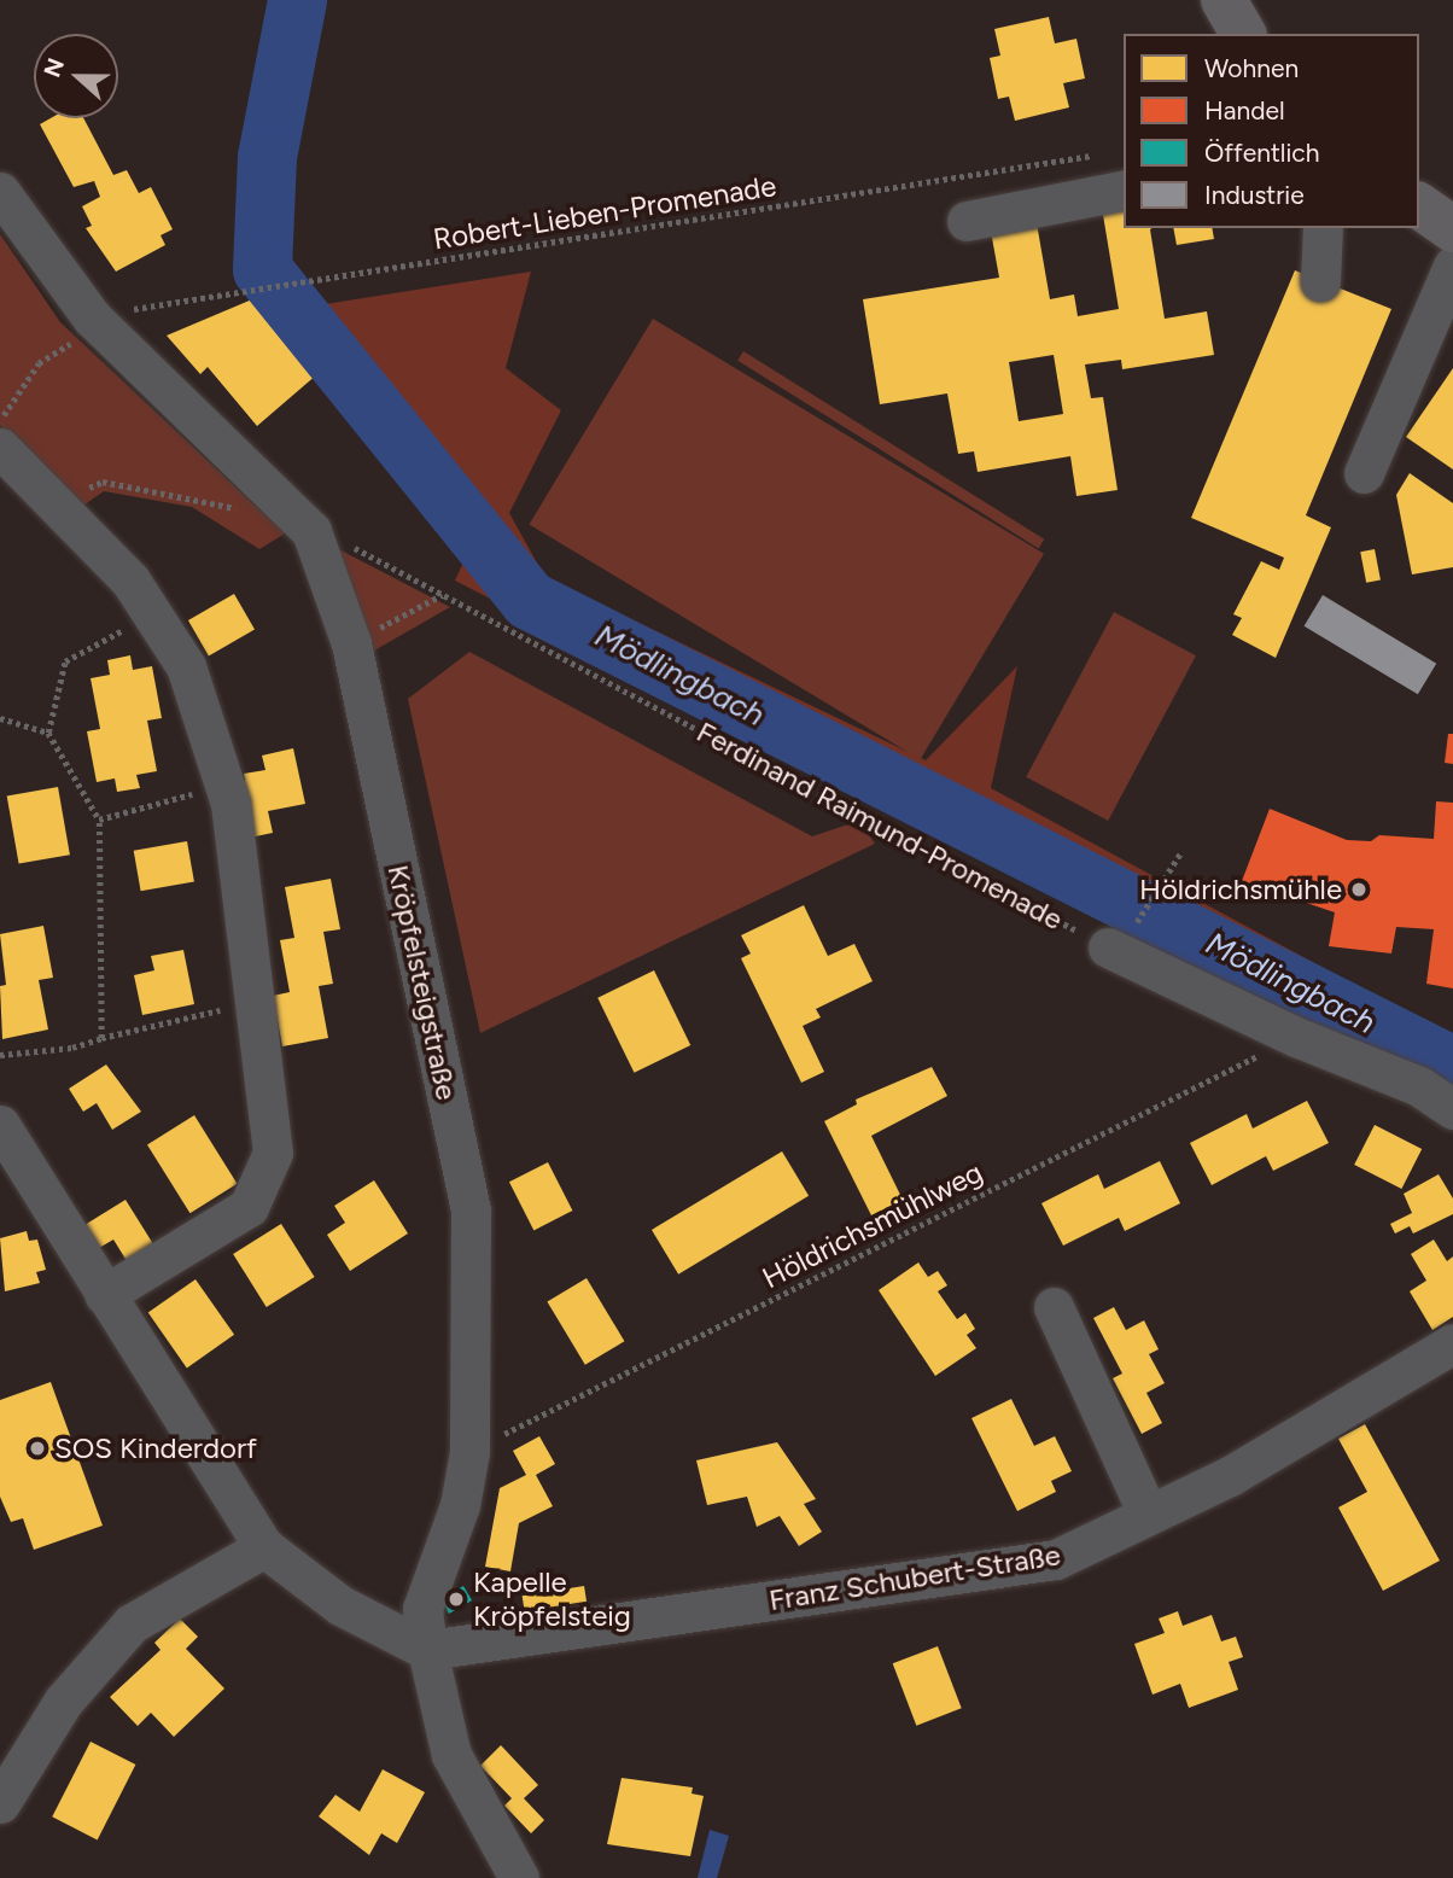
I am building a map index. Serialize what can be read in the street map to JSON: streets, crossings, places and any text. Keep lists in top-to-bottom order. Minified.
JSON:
{"streets":{"street":["Kröpfelsteigstraße","Franz Schubert-Straße"],"path":["Robert-Lieben-Promenade","Ferdinand Raimund-Promenade","Höldrichsmühlweg"]},"crossings":[["Robert-Lieben-Promenade","Kröpfelsteigstraße"],["Ferdinand Raimund-Promenade","Kröpfelsteigstraße"],["Kröpfelsteigstraße","Höldrichsmühlweg"],["Kröpfelsteigstraße","Franz Schubert-Straße"]],"water":["Mödlingbach"],"places":["Höldrichsmühle","SOS Kinderdorf","Kapelle Kröpfelsteig"],"legend":["Wohnen","Handel","Öffentlich","Industrie"],"north":"left"}
